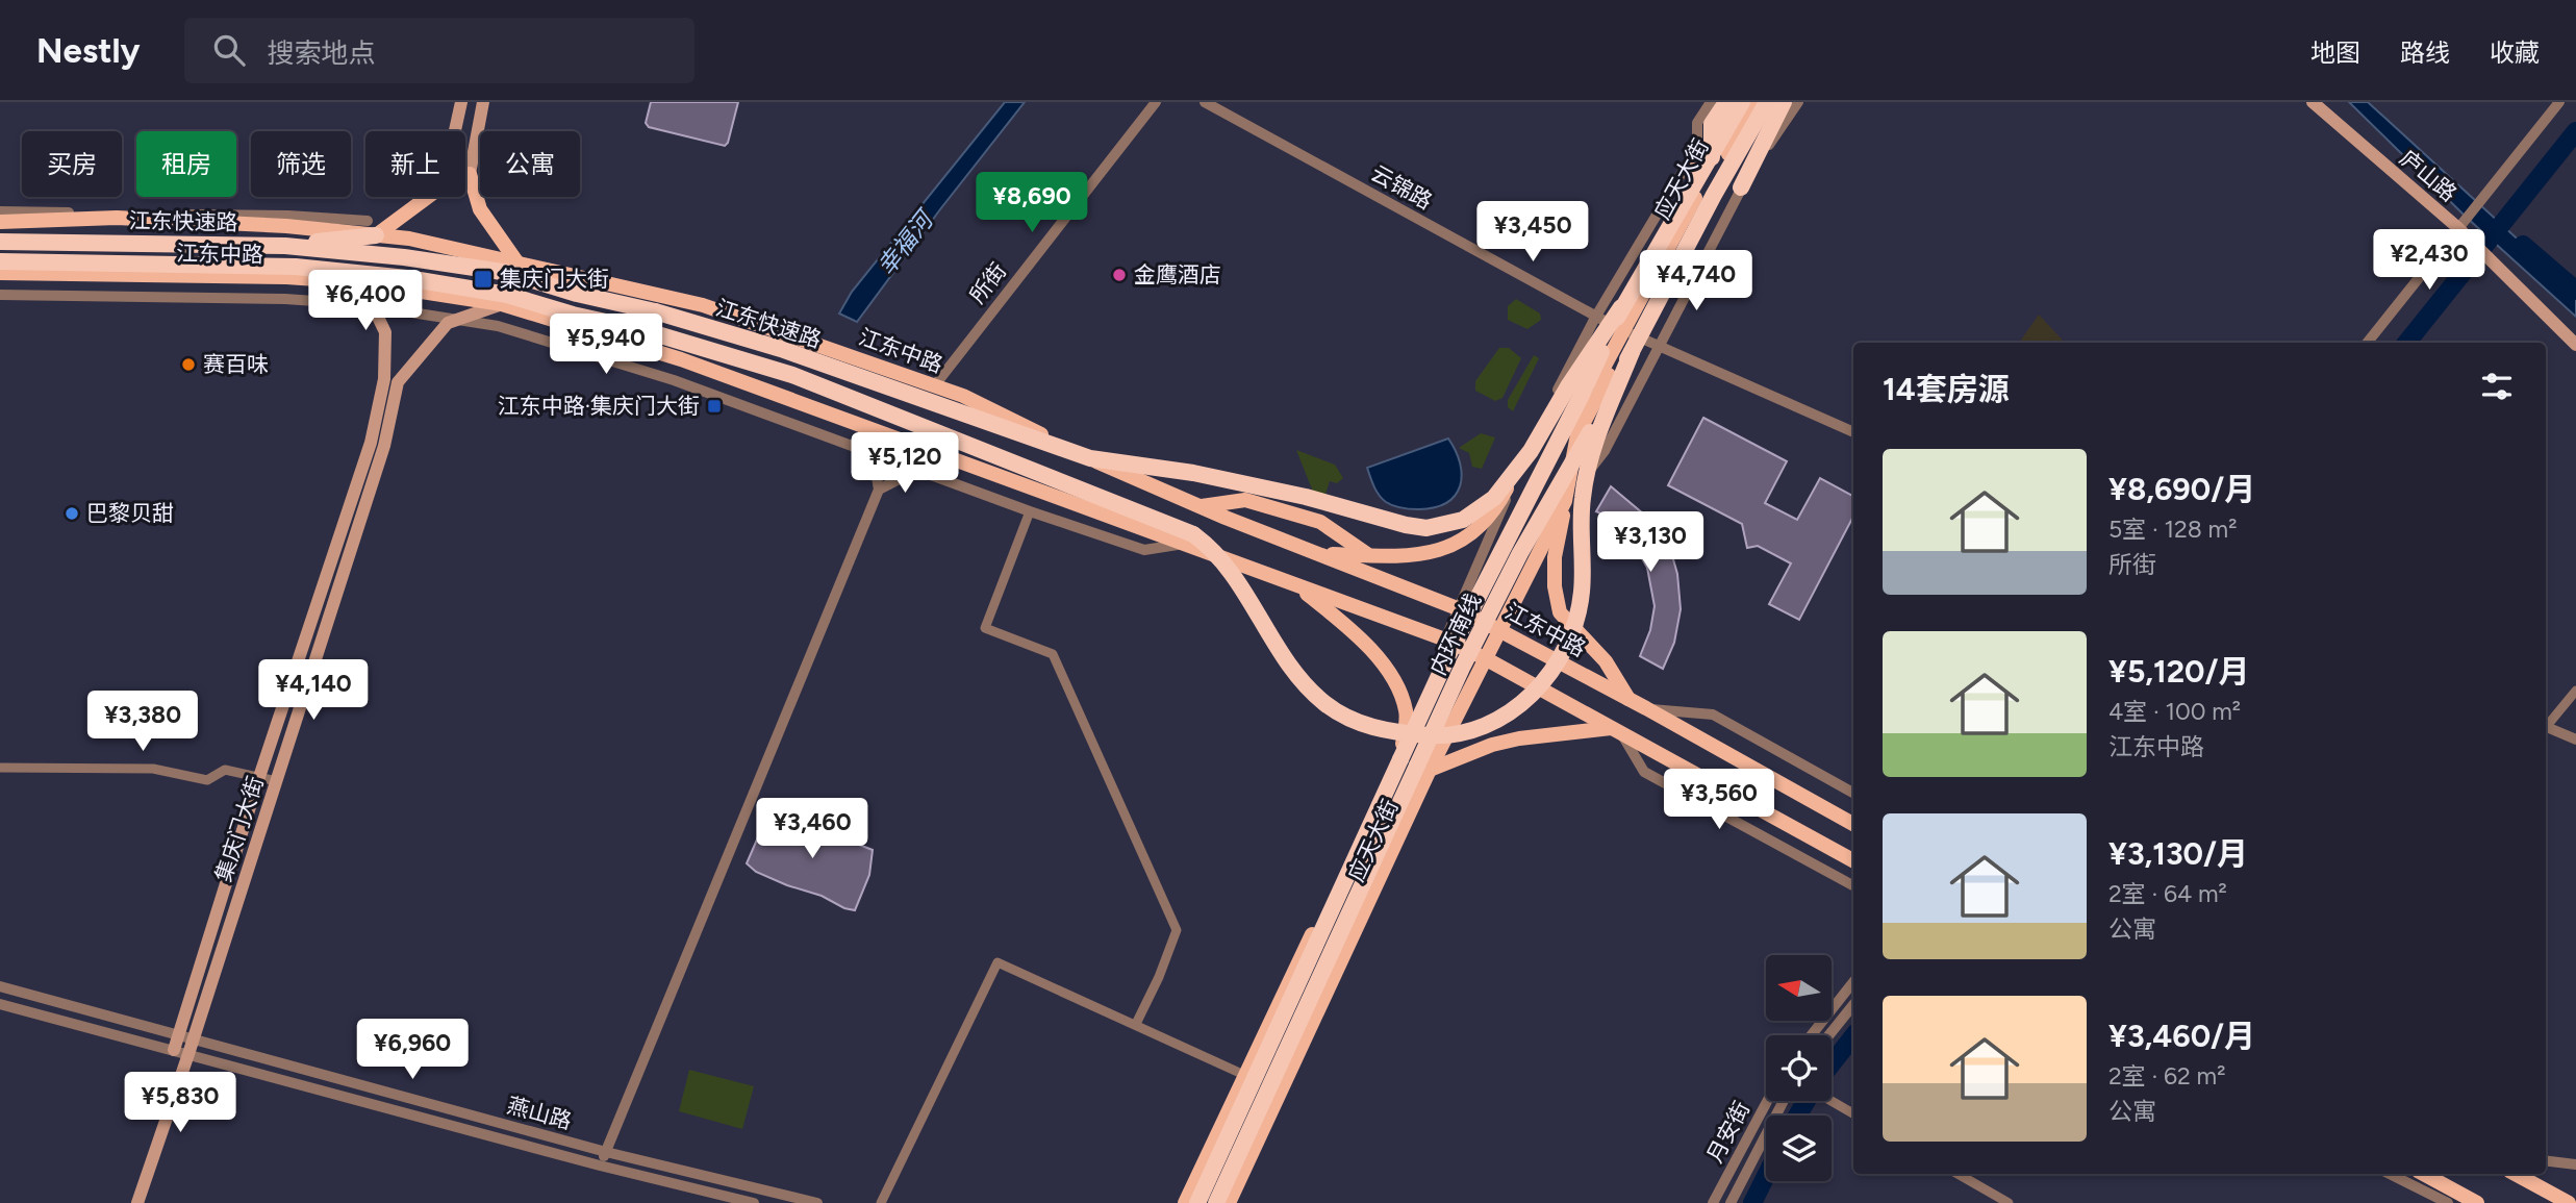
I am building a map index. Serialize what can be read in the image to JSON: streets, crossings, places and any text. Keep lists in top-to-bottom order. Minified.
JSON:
{"streets":{"highway":["江东快速路","内环南线"],"main road":["庐山路","应天大街","江东中路","集庆门大街"],"street":["云锦路","所街","燕山路","月安街"]},"crossings":[["应天大街","云锦路"],["应天大街","江东中路"],["江东快速路","江东中路"],["江东快速路","内环南线"],["江东中路","所街"],["集庆门大街","燕山路"]],"water":["幸福河"],"places":{"other":["金鹰酒店","赛百味","巴黎贝甜"],"transit":["集庆门大街","江东中路·集庆门大街"]},"north":"left","page":{"header":"Nestly","search":"搜索地点","nav":["地图","路线","收藏"],"chip":["买房","租房","筛选","新上","公寓"],"price":["¥8,690","¥3,450","¥2,430","¥4,740","¥6,400","¥5,940","¥5,120","¥3,130","¥4,140","¥3,380","¥3,560","¥3,460","¥6,960","¥5,830"],"heading":"14套房源","list":[{"name":"¥8,690/月","note":"5室 · 128 m² · 所街"},{"name":"¥5,120/月","note":"4室 · 100 m² · 江东中路"},{"name":"¥3,130/月","note":"2室 · 64 m² · 公寓"},{"name":"¥3,460/月","note":"2室 · 62 m² · 公寓"}]}}
